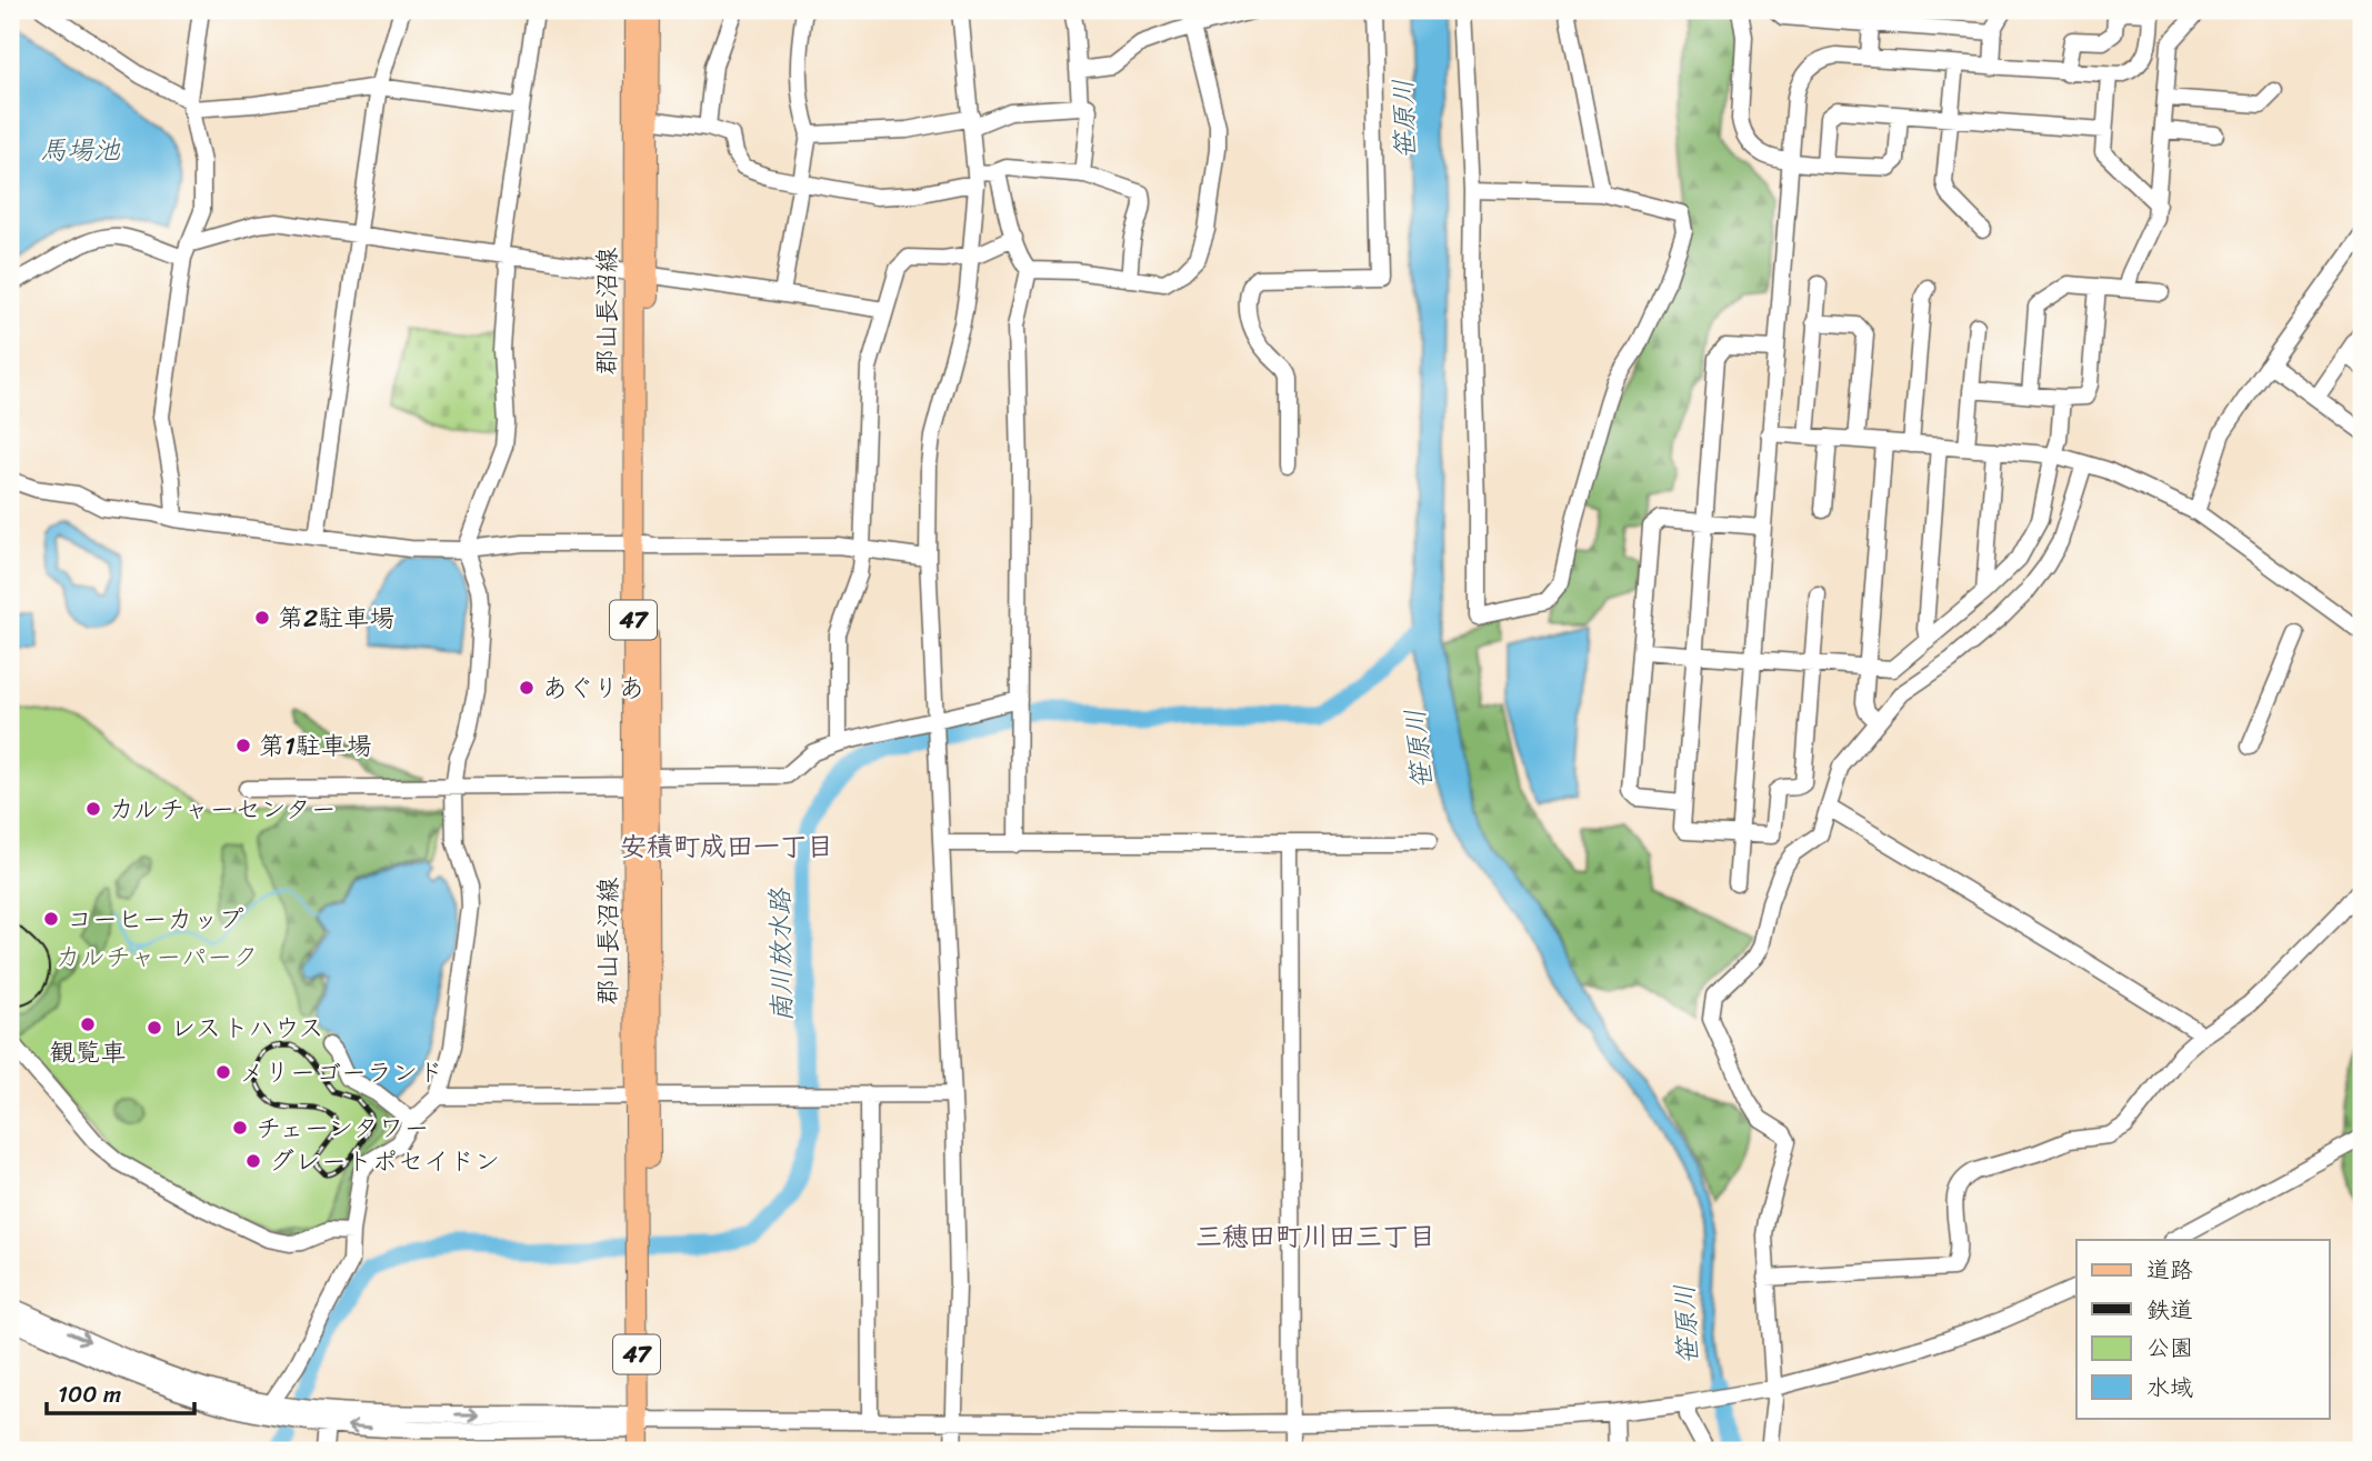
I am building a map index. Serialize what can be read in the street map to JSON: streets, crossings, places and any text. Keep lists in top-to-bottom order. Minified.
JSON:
{"streets":{"main road":["郡山長沼線","47"]},"districts":["安積町成田一丁目","三穂田町川田三丁目"],"water":["笹原川","馬場池","南川放水路"],"parks":["カルチャーパーク"],"places":["第2駐車場","あぐりあ","第1駐車場","カルチャーセンター","コーヒーカップ","観覧車","レストハウス","メリーゴーランド","チェーンタワー","グレートポセイドン"],"legend":["道路","鉄道","公園","水域"],"scale_bar":"100 m"}
